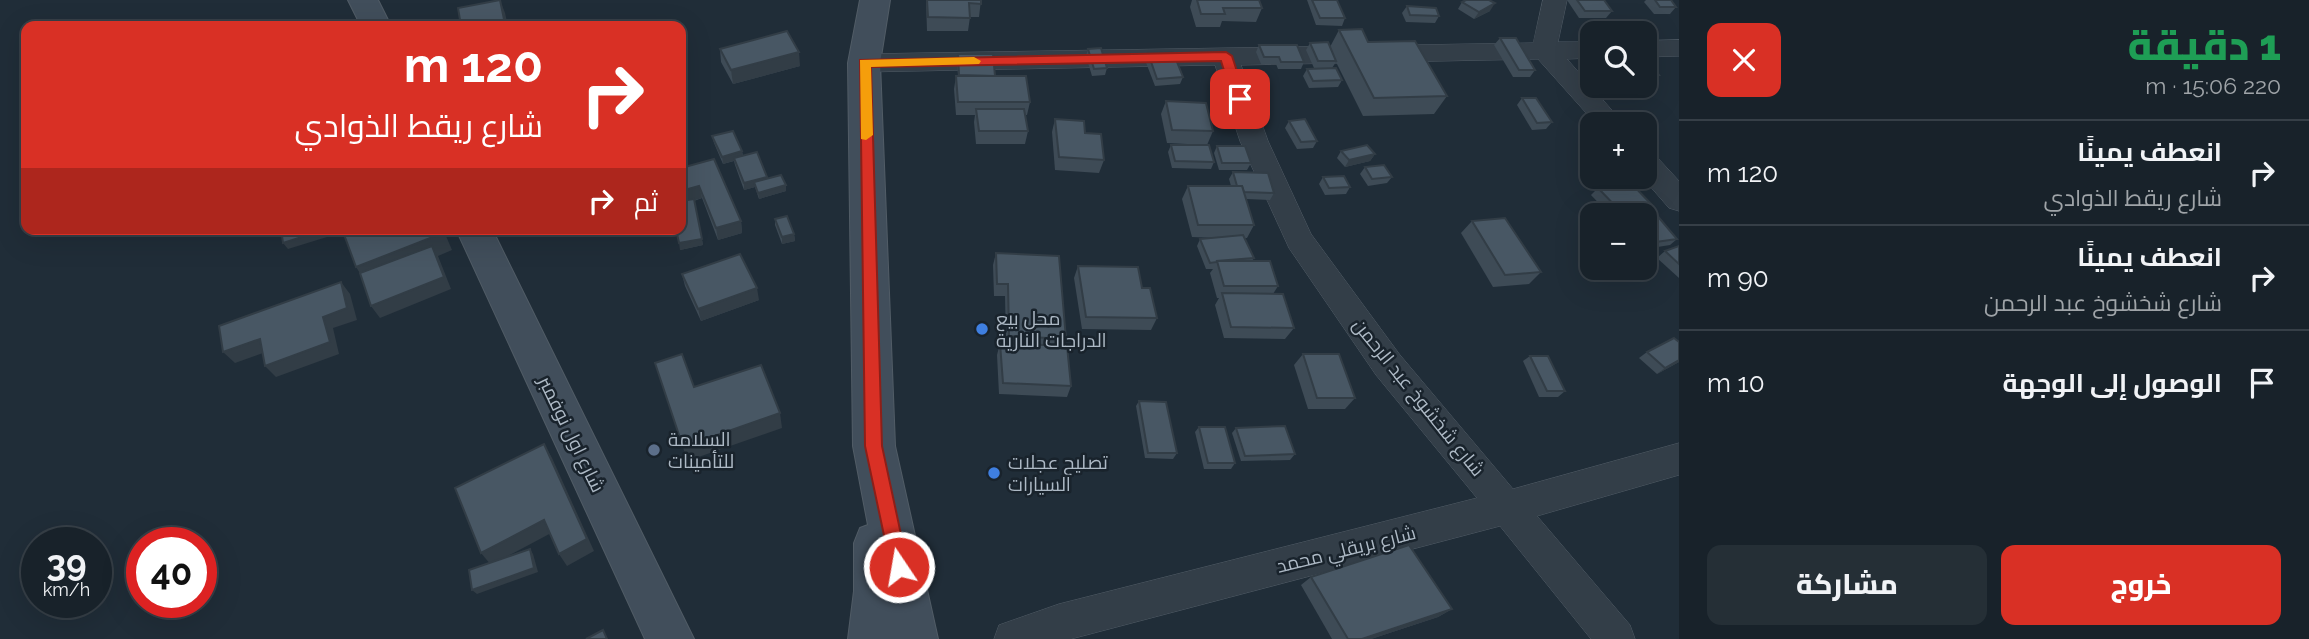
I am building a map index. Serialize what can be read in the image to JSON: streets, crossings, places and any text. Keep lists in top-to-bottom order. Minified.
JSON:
{"streets":{"street":["شارع شخشوخ عبد الرحمن","شارع اول نوفمبر","شارع بريقلي محمد"]},"crossings":[["شارع شخشوخ عبد الرحمن","شارع بريقلي محمد"]],"places":["محل بيع الدراجات النارية","السلامة للتأمينات","تصليح عجلات السيارات"],"page":{"heading":["1 دقيقة","220 m · 15:06"],"map_buttons":["+","−"],"turn":["120 m","شارع ريقط الذوادي"],"list":[{"name":"انعطف يمينًا","note":"شارع ريقط الذوادي","value":"120 m"},{"name":"انعطف يمينًا","note":"شارع شخشوخ عبد الرحمن","value":"90 m"},{"name":"الوصول إلى الوجهة","value":"10 m"}],"then":"ثم","speed":"39 km/h","limit":"40","buttons":["خروج","مشاركة"]}}
